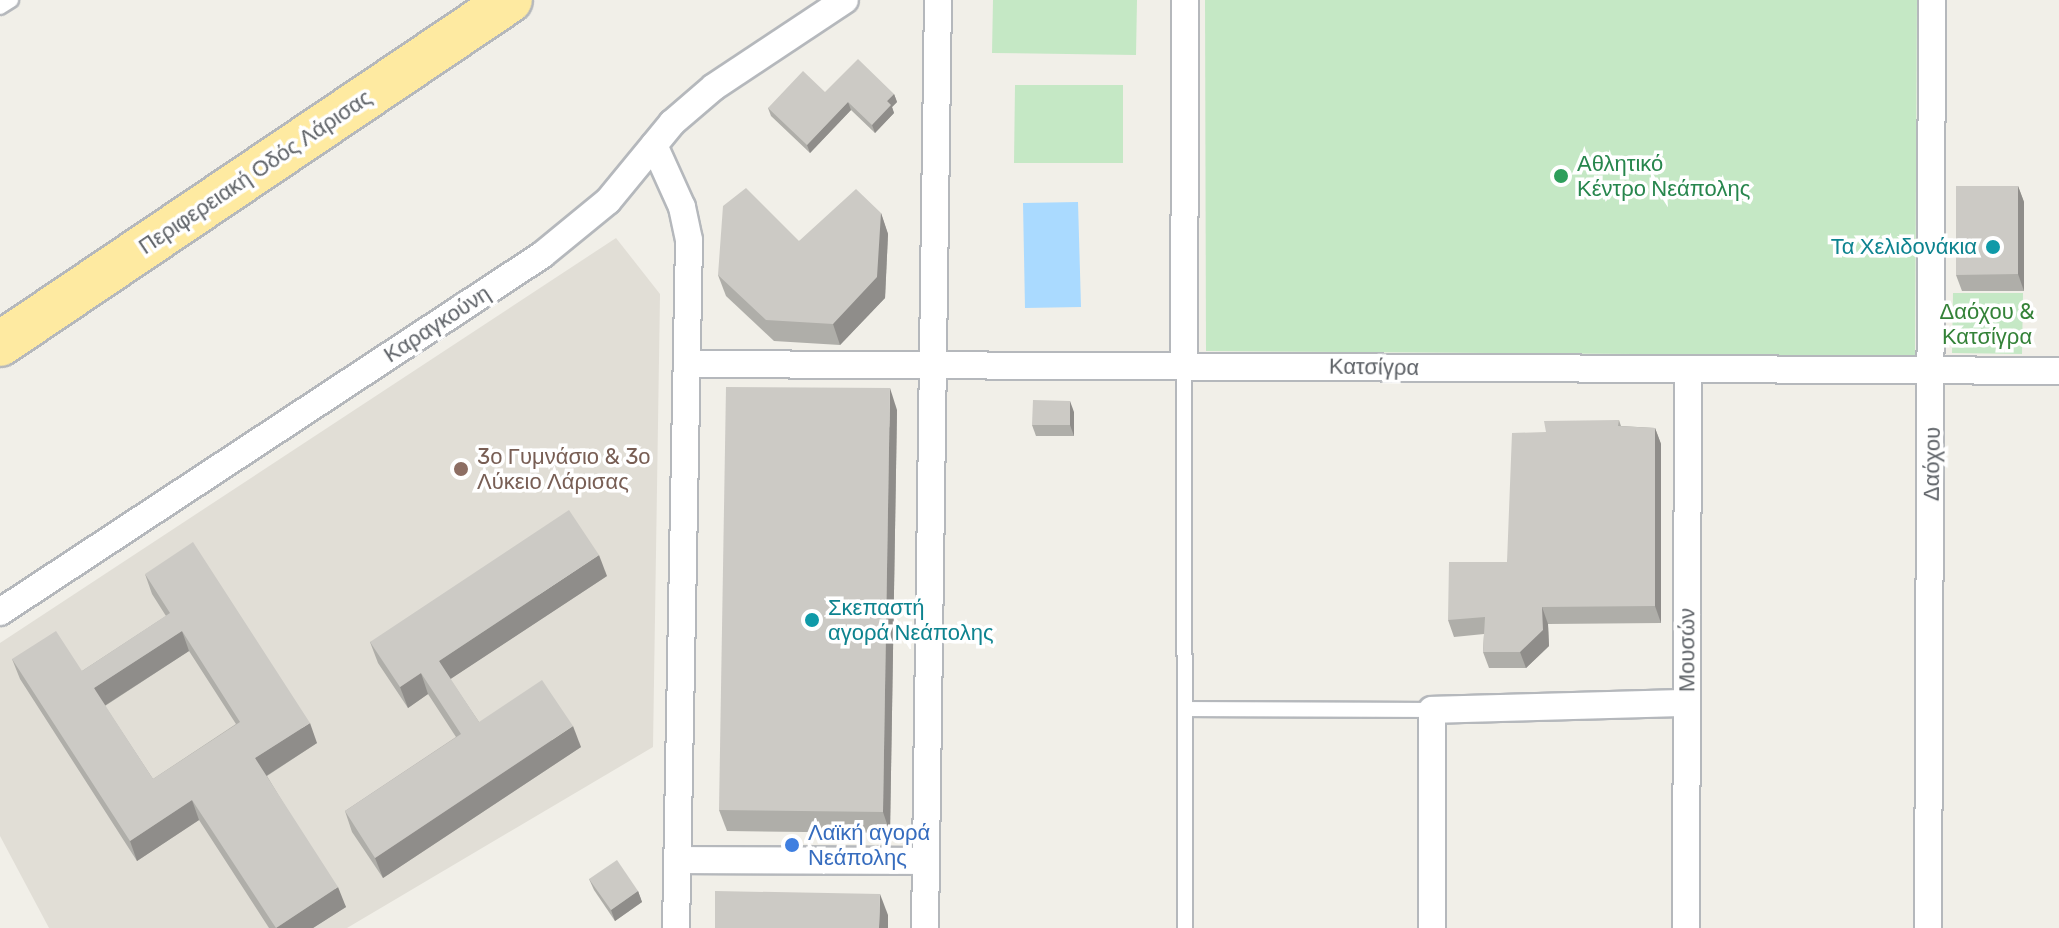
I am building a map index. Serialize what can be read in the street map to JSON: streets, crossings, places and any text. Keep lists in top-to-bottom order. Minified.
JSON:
{"streets":{"highway":["Περιφερειακή Οδός Λάρισας"],"street":["Καραγκούνη","Κατσίγρα","Δαόχου","Μουσών"]},"crossings":[["Κατσίγρα","Δαόχου"],["Κατσίγρα","Μουσών"]],"parks":["Δαόχου & Κατσίγρα"],"places":["Αθλητικό Κέντρο Νεάπολης","Τα Χελιδονάκια","3ο Γυμνάσιο & 3ο Λύκειο Λάρισας","Σκεπαστή αγορά Νεάπολης","Λαϊκή αγορά Νεάπολης"]}
